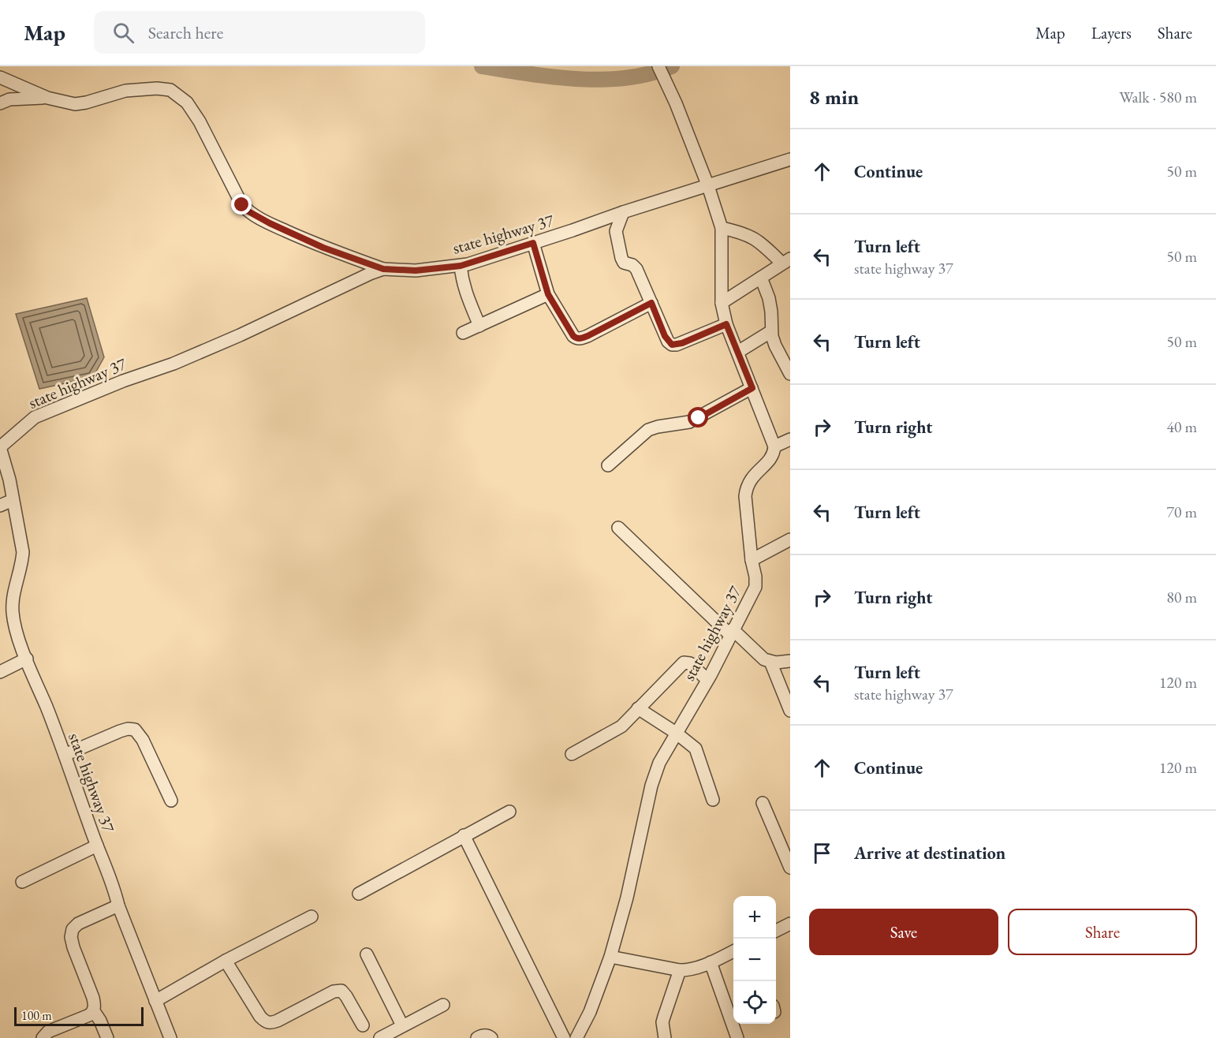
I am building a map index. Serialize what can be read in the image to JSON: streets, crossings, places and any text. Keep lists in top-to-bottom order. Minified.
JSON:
{"streets":{"street":["state highway 37"]},"scale_bar":"100 m","page":{"header":"Map","search":"Search here","nav":["Map","Layers","Share"],"heading":["8 min","Walk · 580 m"],"list":[["Continue","50 m"],["Turn left","state highway 37","50 m"],["Turn left","50 m"],["Turn right","40 m"],["Turn left","70 m"],["Turn right","80 m"],["Turn left","state highway 37","120 m"],["Continue","120 m"],"Arrive at destination"],"buttons":["Save","Share"],"map_buttons":["+","−"],"scale":"100 m"}}
